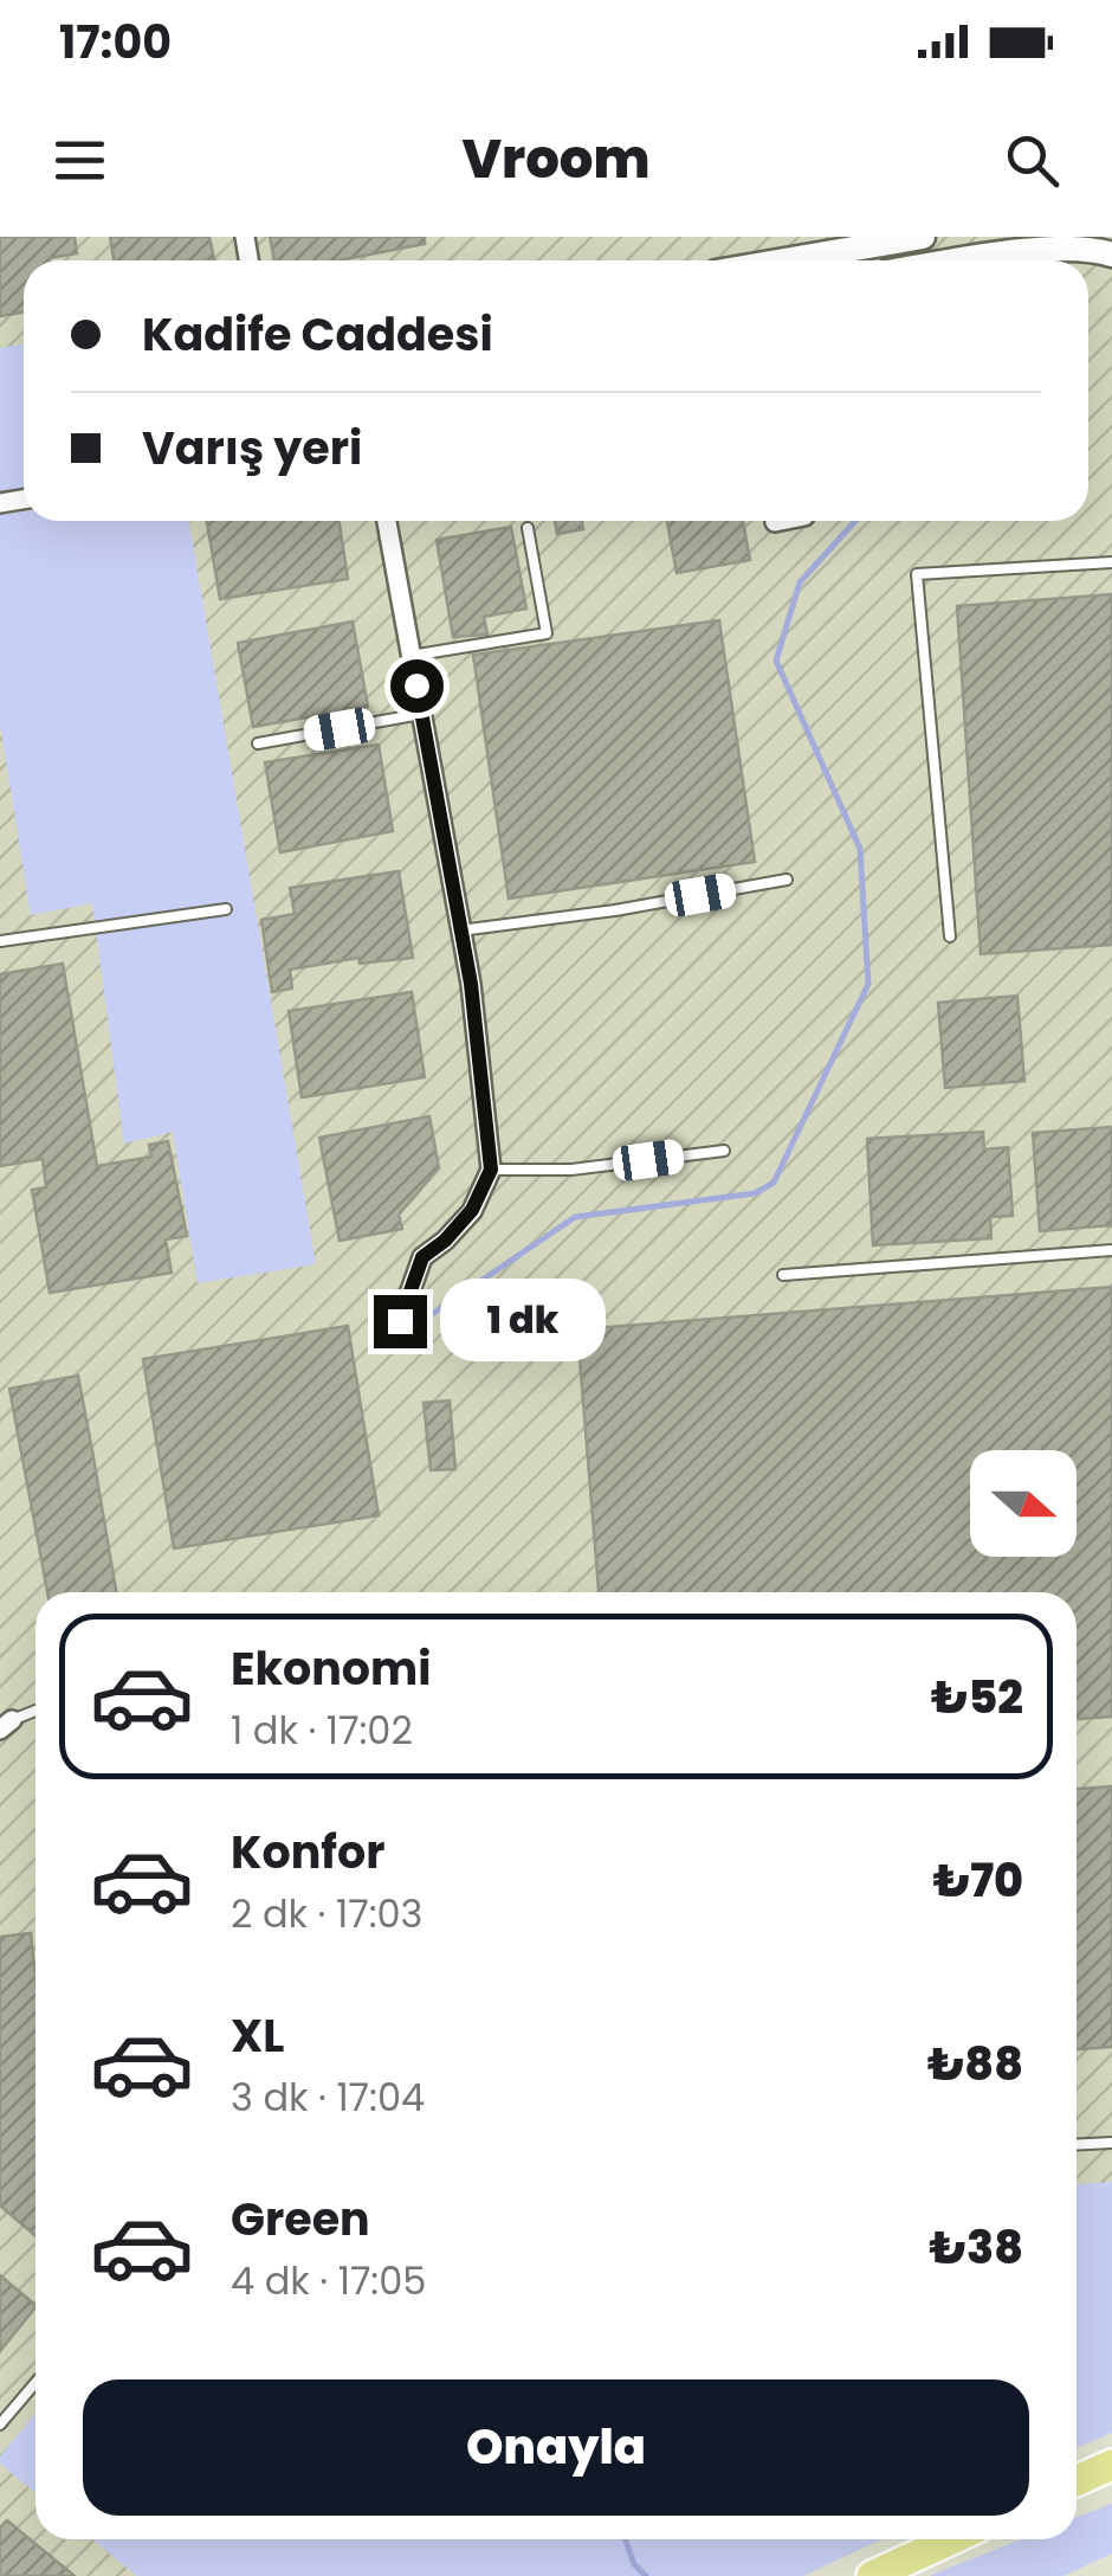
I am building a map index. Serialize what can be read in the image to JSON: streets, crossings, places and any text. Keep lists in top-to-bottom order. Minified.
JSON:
{"north":"right","page":{"status":"17:00","header":"Vroom","banner":["Kadife Caddesi","Varış yeri"],"bubble":"1 dk","list":[{"name":"Ekonomi","note":"1 dk · 17:02","value":"₺52"},{"name":"Konfor","note":"2 dk · 17:03","value":"₺70"},{"name":"XL","note":"3 dk · 17:04","value":"₺88"},{"name":"Green","note":"4 dk · 17:05","value":"₺38"}],"buttons":"Onayla"}}
